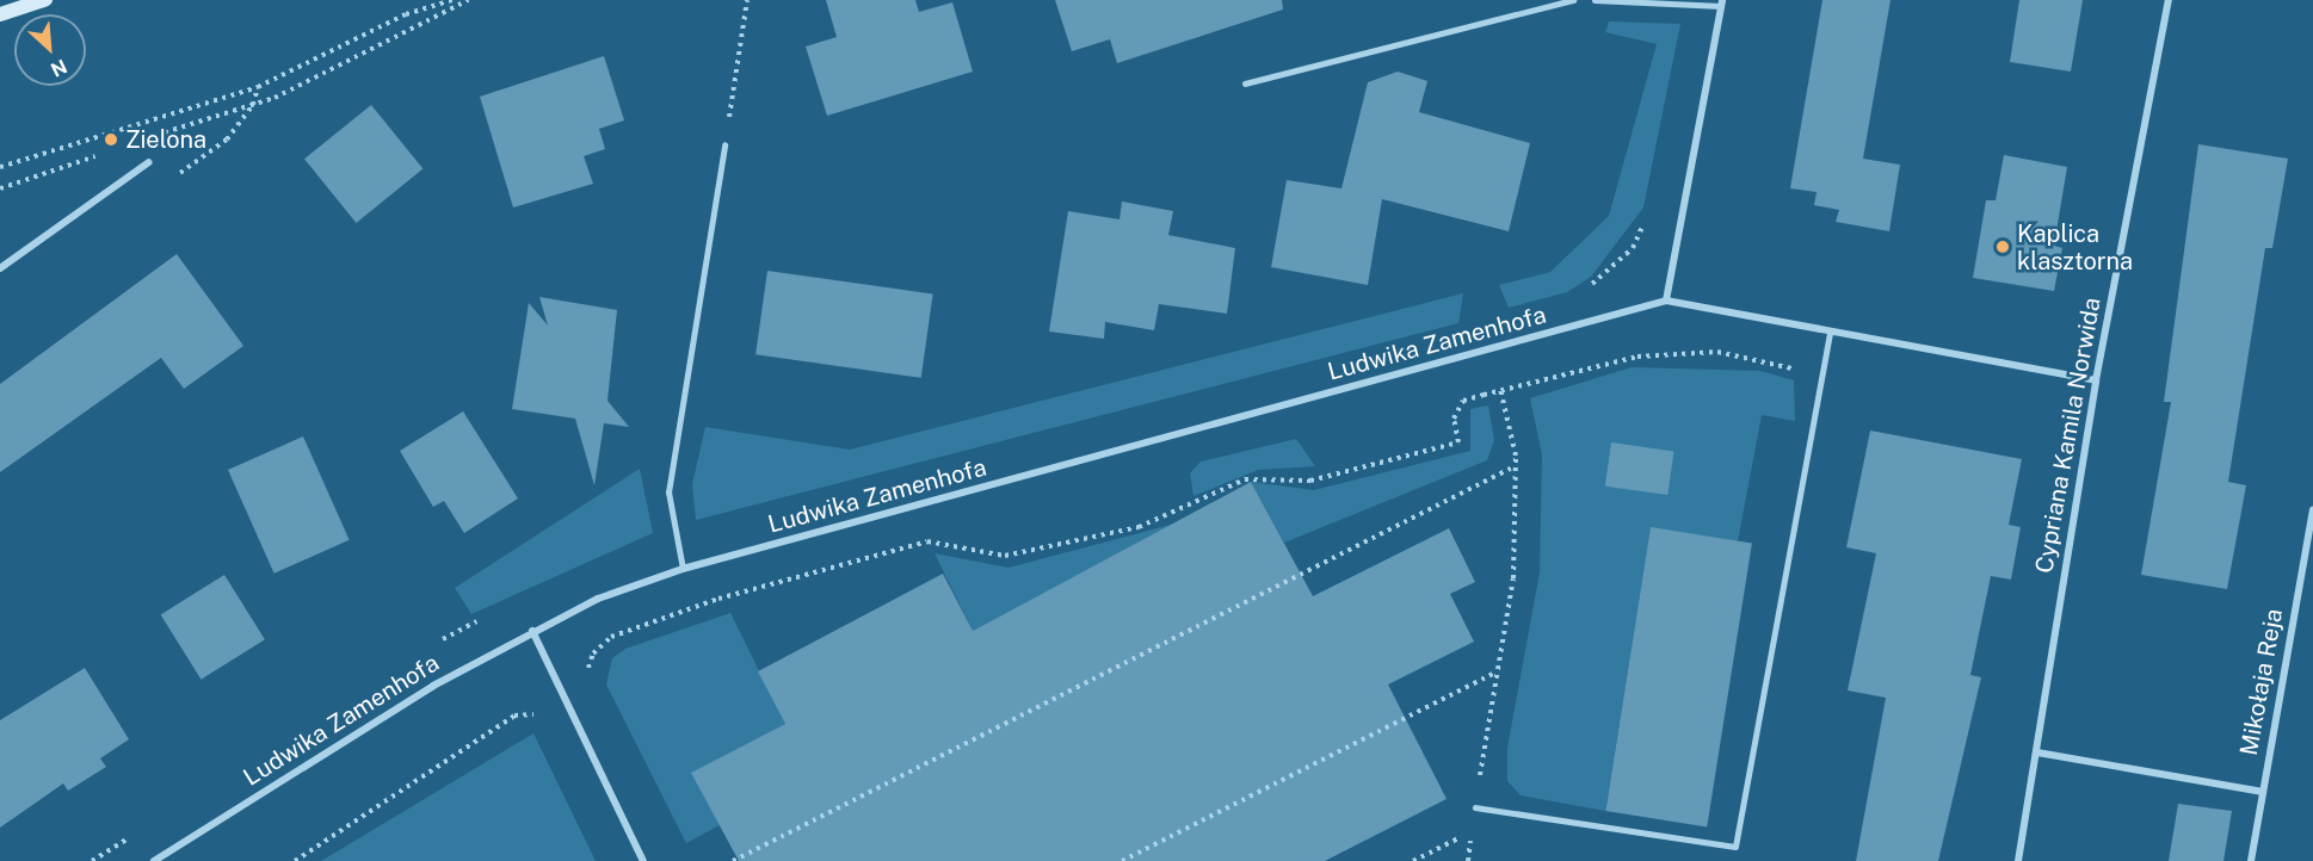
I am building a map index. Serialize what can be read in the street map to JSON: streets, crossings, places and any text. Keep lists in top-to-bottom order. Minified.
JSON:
{"streets":{"street":["Ludwika Zamenhofa","Cypriana Kamila Norwida","Mikołaja Reja"]},"crossings":[["Ludwika Zamenhofa","Cypriana Kamila Norwida"]],"places":["Zielona","Kaplica klasztorna"],"north":"bottom right"}
